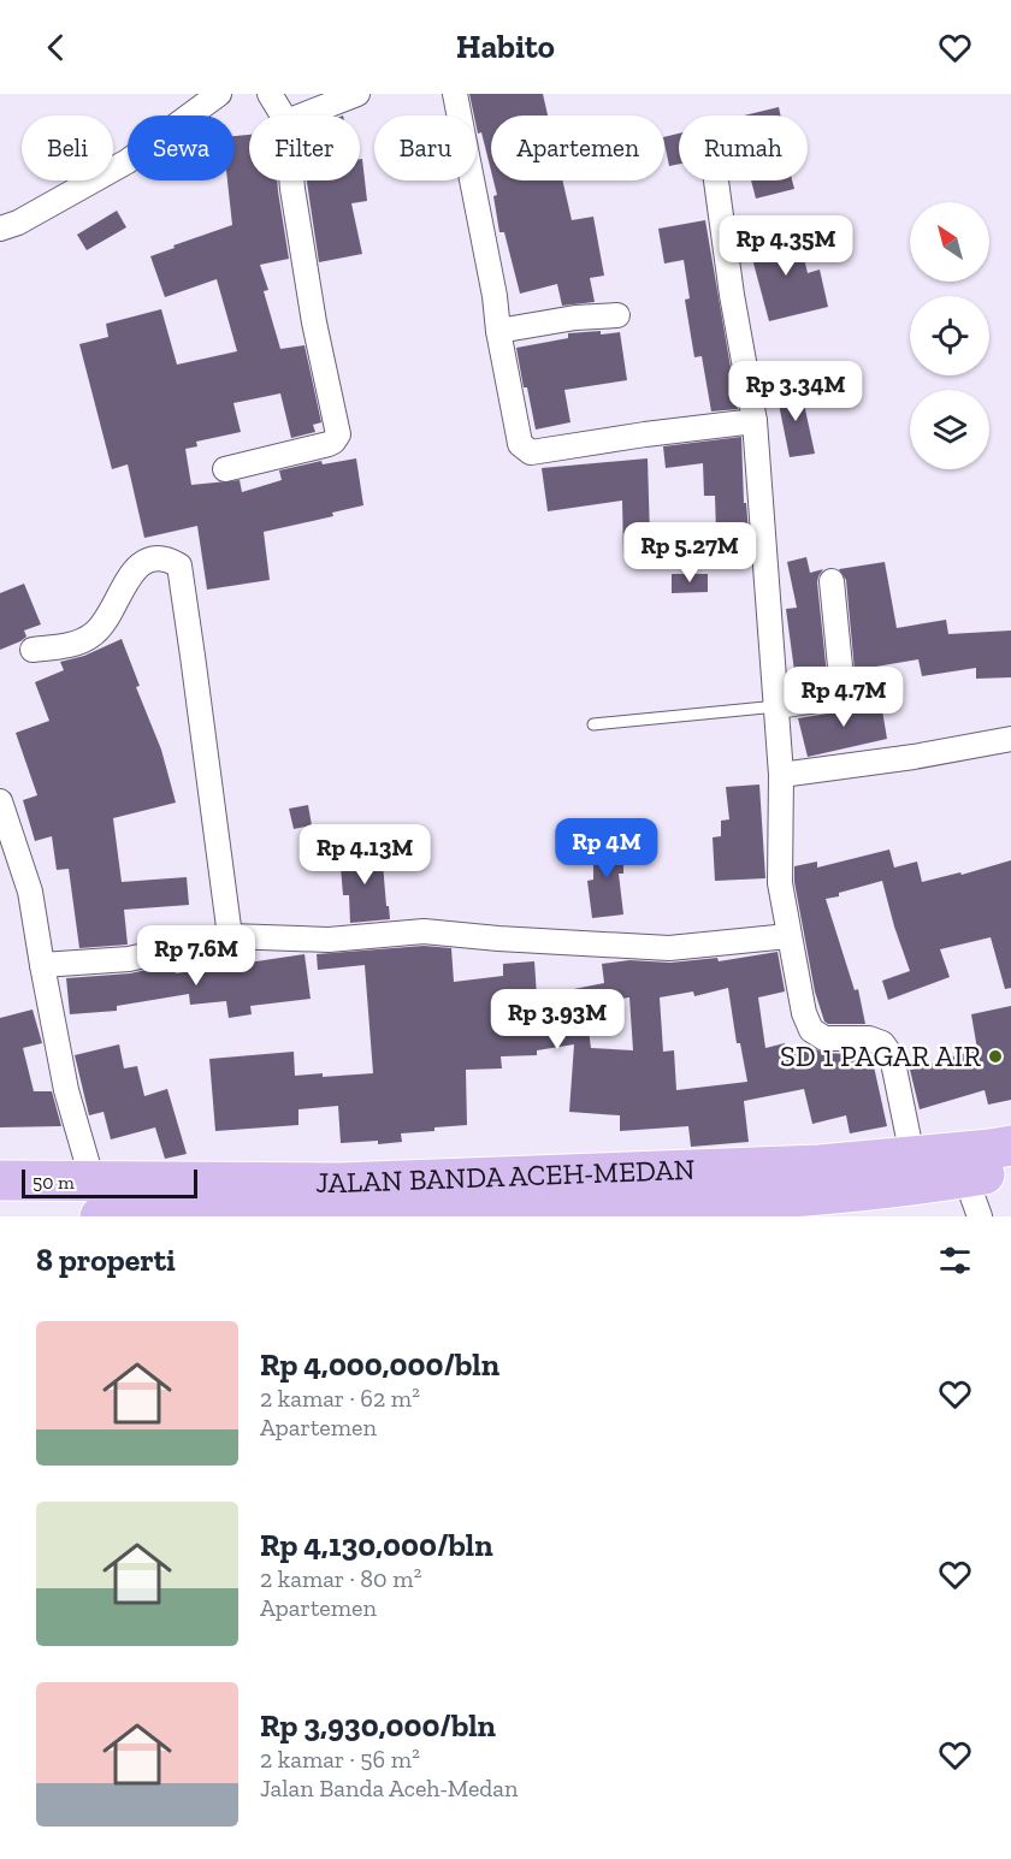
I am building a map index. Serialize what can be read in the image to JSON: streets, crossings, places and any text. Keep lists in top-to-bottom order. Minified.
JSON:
{"streets":{"highway":["JALAN BANDA ACEH-MEDAN"]},"places":["SD 1 PAGAR AIR"],"scale_bar":"50 m","north":"top left","page":{"header":"Habito","chip":["Beli","Sewa","Filter","Baru","Apartemen","Rumah"],"price":["Rp 4.35M","Rp 3.34M","Rp 5.27M","Rp 4.7M","Rp 4M","Rp 4.13M","Rp 7.6M","Rp 3.93M"],"scale":"50 m","heading":"8 properti","list":[{"name":"Rp 4,000,000/bln","note":"2 kamar · 62 m² · Apartemen"},{"name":"Rp 4,130,000/bln","note":"2 kamar · 80 m² · Apartemen"},{"name":"Rp 3,930,000/bln","note":"2 kamar · 56 m² · Jalan Banda Aceh-Medan"}]}}
